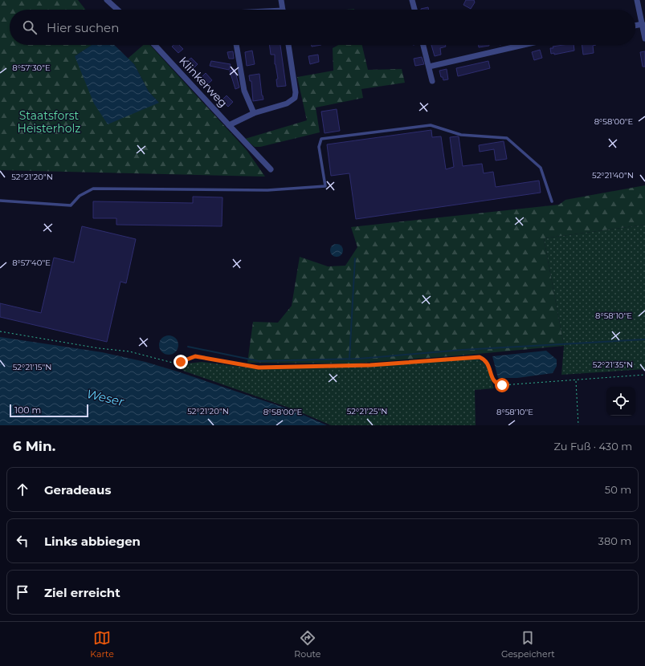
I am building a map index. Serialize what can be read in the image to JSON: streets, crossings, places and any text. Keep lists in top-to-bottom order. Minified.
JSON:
{"streets":{"street":["Klinkerweg"]},"water":["Weser"],"parks":["Staatsforst Heisterholz"],"scale_bar":"100 m","page":{"search":"Hier suchen","scale":"100 m","heading":["6 Min.","Zu Fuß · 430 m"],"list":[["Geradeaus","50 m"],["Links abbiegen","380 m"],"Ziel erreicht"],"nav":["Karte","Route","Gespeichert"]},"coordinates":["8°57'30\"E","8°58'00\"E","52°21'40\"N","52°21'20\"N","8°57'40\"E","8°58'10\"E","52°21'35\"N","52°21'15\"N","52°21'25\"N"]}
